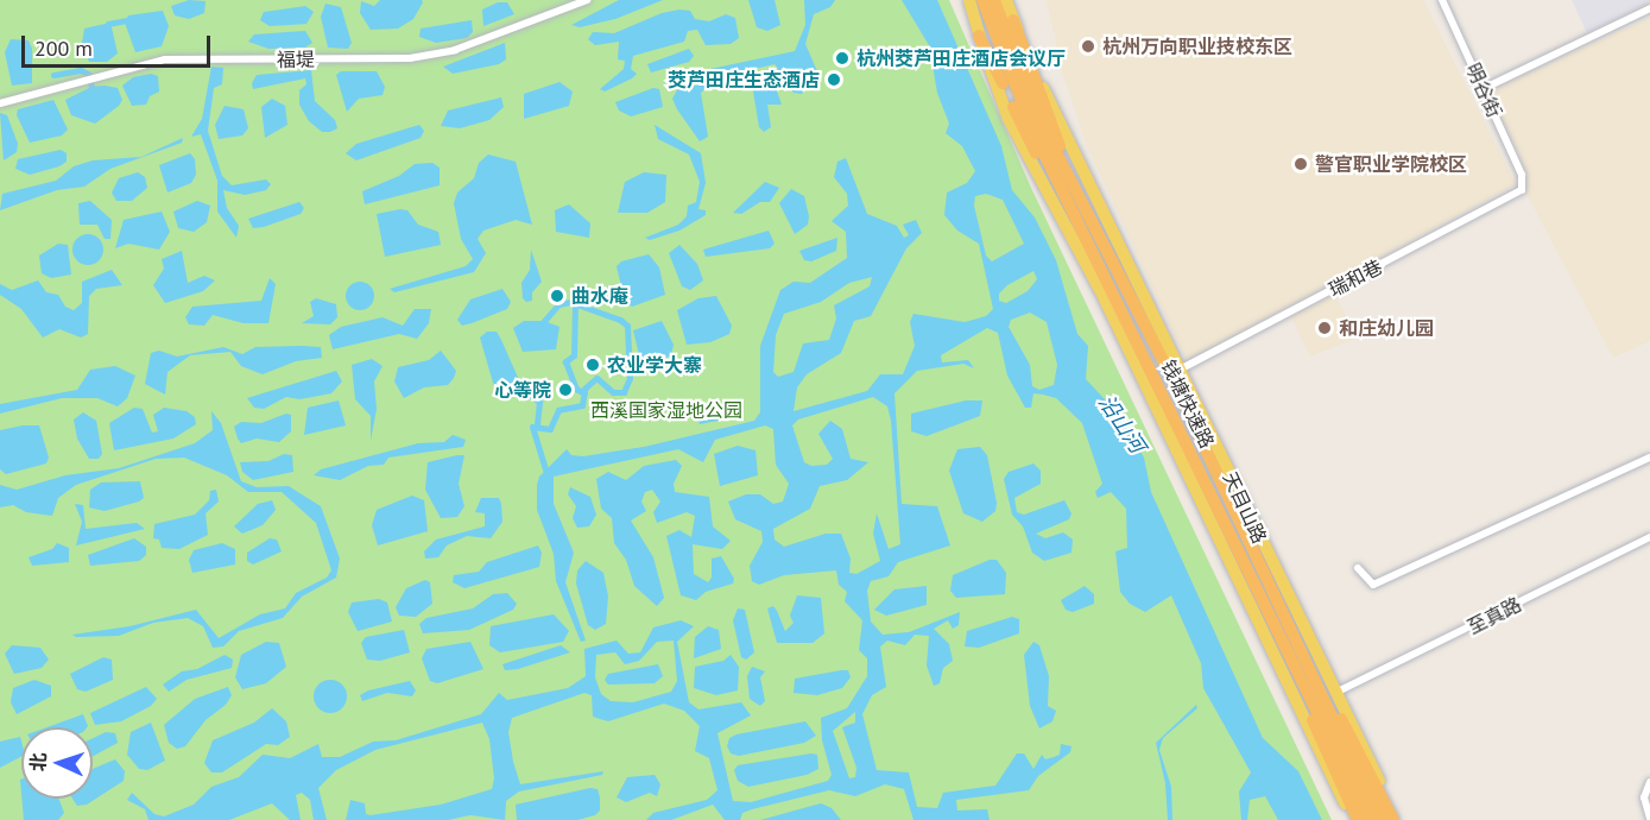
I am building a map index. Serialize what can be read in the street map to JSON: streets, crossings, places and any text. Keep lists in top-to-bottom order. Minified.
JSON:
{"streets":{"highway":["钱塘快速路"],"main road":["天目山路"],"street":["福堤","明谷街","瑞和巷","至真路"]},"crossings":[["明谷街","瑞和巷"],["瑞和巷","天目山路"],["天目山路","至真路"]],"water":["沿山河"],"parks":["西溪国家湿地公园"],"places":["杭州万向职业技校东区","杭州茭芦田庄酒店会议厅","茭芦田庄生态酒店","警官职业学院校区","曲水庵","和庄幼儿园","农业学大寨","心等院"],"scale_bar":"200 m","north":"left"}
